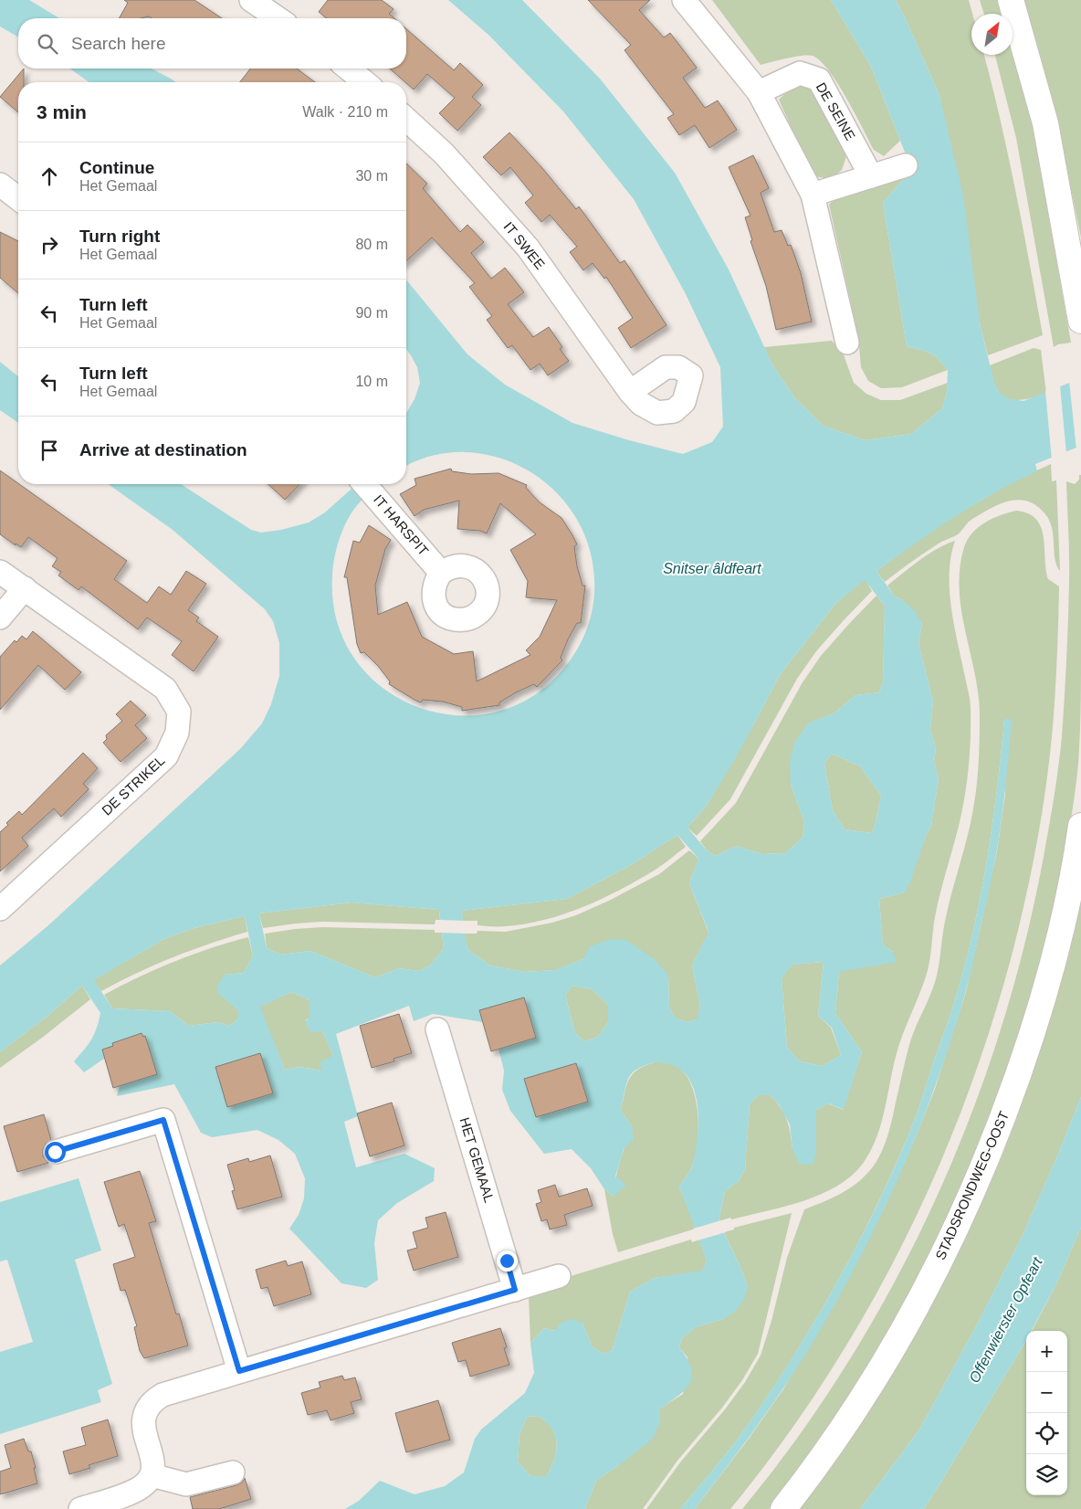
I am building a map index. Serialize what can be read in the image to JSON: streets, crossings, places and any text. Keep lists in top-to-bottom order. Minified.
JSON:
{"streets":{"main road":["STADSRONDWEG-OOST"],"street":["DE SEINE","IT SWEE","IT HARSPIT","DE STRIKEL","HET GEMAAL"]},"water":["Snitser âldfeart","Offenwierster Opfeart"],"north":"top right","page":{"search":"Search here","heading":["3 min","Walk · 210 m"],"list":[["Continue","Het Gemaal","30 m"],["Turn right","Het Gemaal","80 m"],["Turn left","Het Gemaal","90 m"],["Turn left","Het Gemaal","10 m"],"Arrive at destination"],"map_buttons":["+","−"]}}
